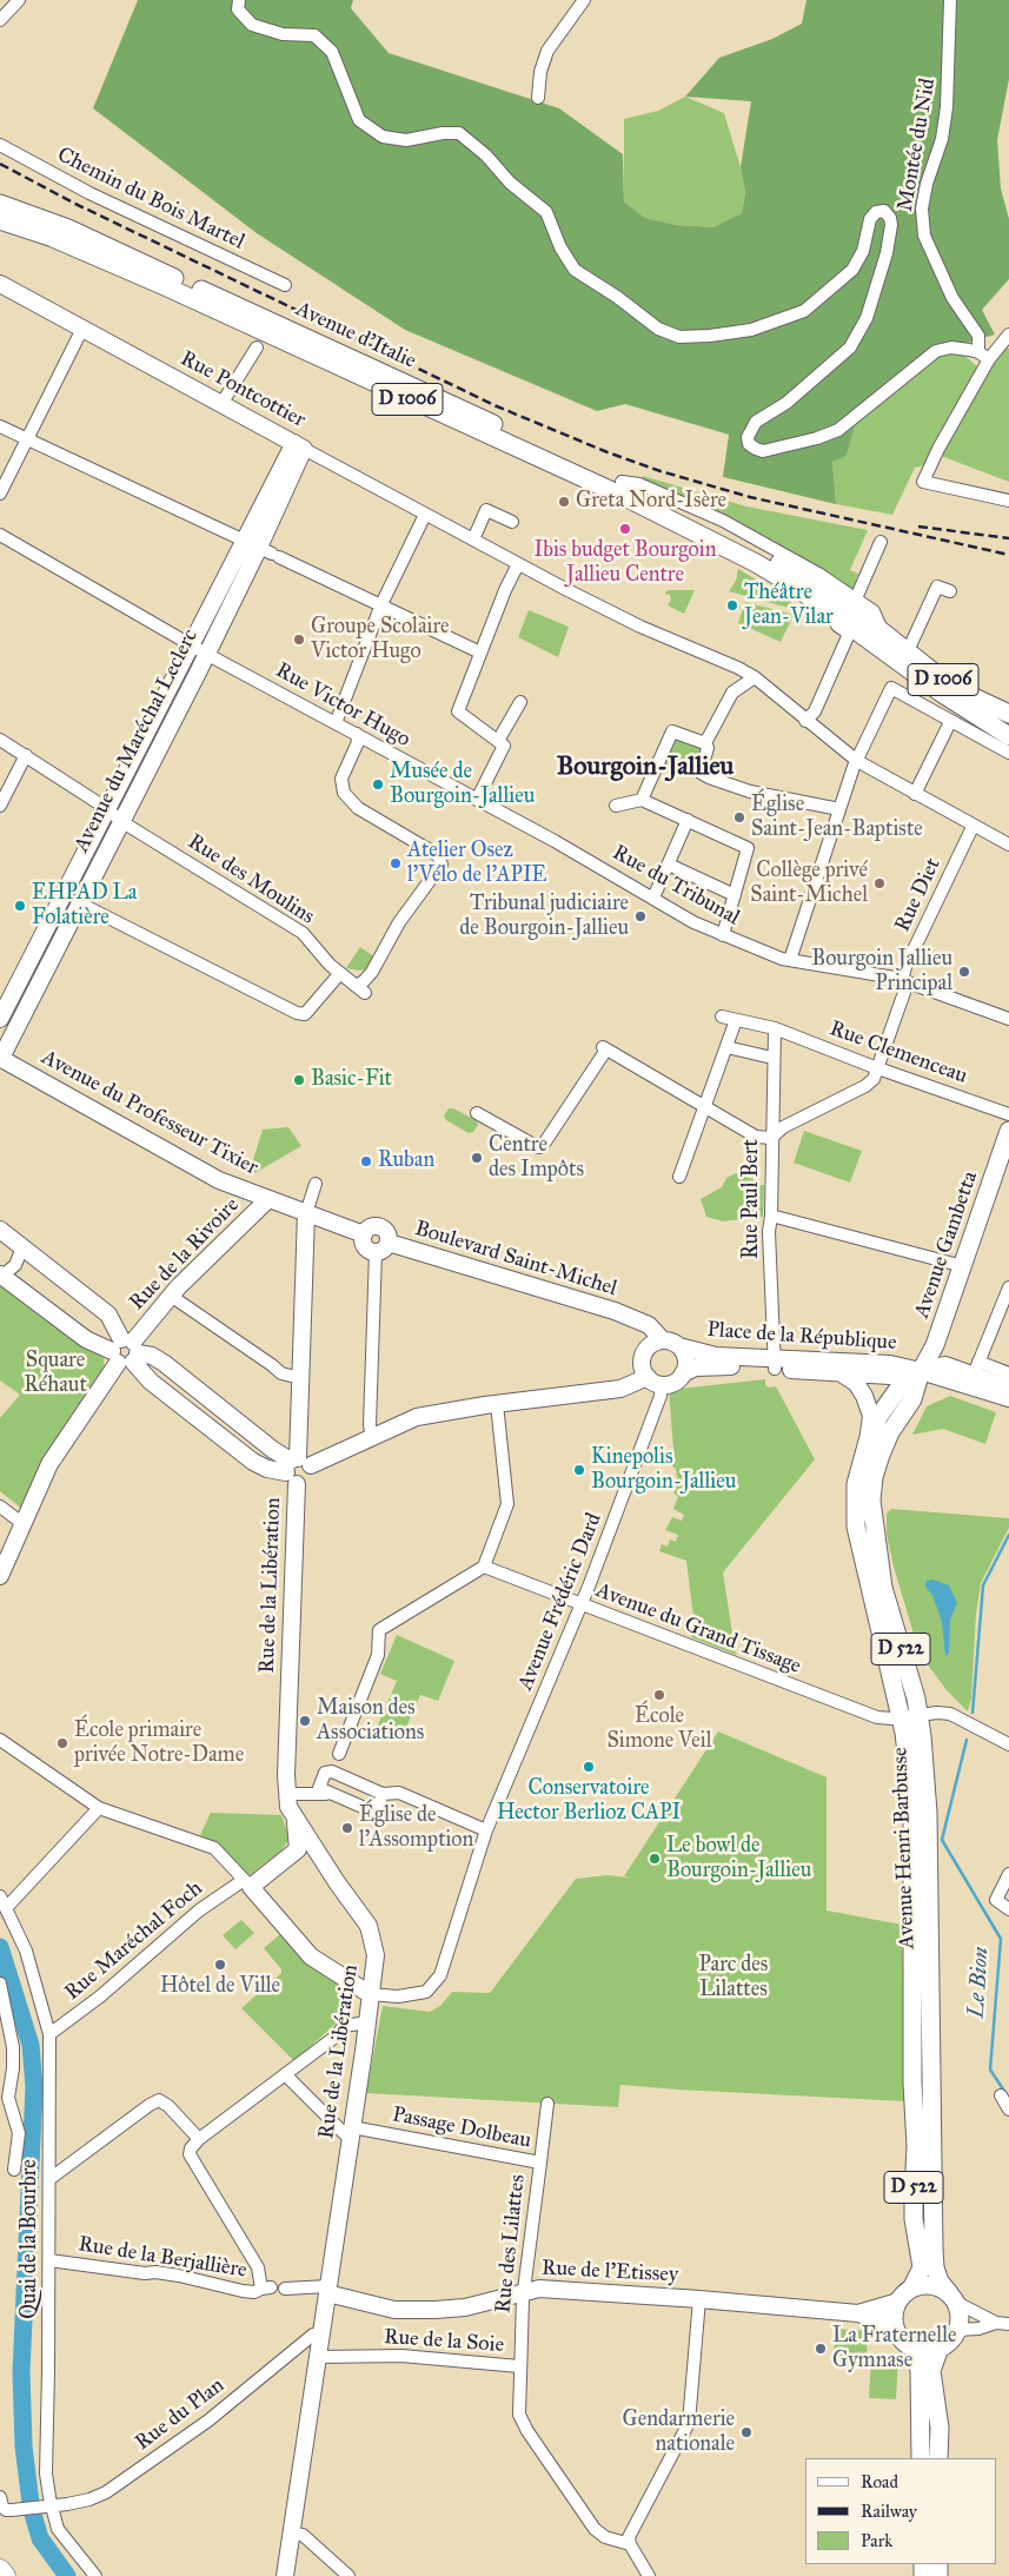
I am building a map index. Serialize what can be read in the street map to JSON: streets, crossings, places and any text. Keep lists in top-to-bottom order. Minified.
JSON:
{"streets":{"main road":["Avenue d'Italie","D 1006","Avenue Gambetta","D 522","Avenue Henri Barbusse"],"street":["Montée du Nid","Chemin du Bois Martel","Rue Pontcottier","Rue Victor Hugo","Avenue du Maréchal Leclerc","Rue des Moulins","Rue du Tribunal","Rue Diet","Rue Clemenceau","Avenue du Professeur Tixier","Rue Paul Bert","Rue de la Rivoire","Boulevard Saint-Michel","Place de la République","Rue de la Libération","Avenue Frédéric Dard","Avenue du Grand Tissage","Rue Maréchal Foch","Passage Dolbeau","Quai de la Bourbre","Rue des Lilattes","Rue de la Berjallière","Rue de l'Etissey","Rue de la Soie","Rue du Plan"]},"crossings":[["Avenue d'Italie","D 1006"],["Rue Pontcottier","Avenue du Maréchal Leclerc"],["Rue Pontcottier","Rue Diet"],["Rue Victor Hugo","Avenue du Maréchal Leclerc"],["Rue Victor Hugo","Rue des Moulins"],["Rue Victor Hugo","Rue du Tribunal"],["Avenue du Maréchal Leclerc","Rue des Moulins"],["Avenue du Maréchal Leclerc","Avenue du Professeur Tixier"],["Rue du Tribunal","Rue Diet"],["Rue Diet","Rue Clemenceau"],["Rue Clemenceau","Rue Paul Bert"],["Avenue du Professeur Tixier","Rue de la Rivoire"],["Avenue du Professeur Tixier","Boulevard Saint-Michel"],["Avenue du Professeur Tixier","Rue de la Libération"],["Rue Paul Bert","Place de la République"],["Avenue Gambetta","Place de la République"],["Avenue Gambetta","Avenue Henri Barbusse"],["Boulevard Saint-Michel","Place de la République"],["Boulevard Saint-Michel","Avenue Frédéric Dard"],["Place de la République","Avenue Frédéric Dard"],["Place de la République","Avenue Henri Barbusse"],["Rue de la Libération","Avenue Frédéric Dard"],["Rue de la Libération","Passage Dolbeau"],["Rue de la Libération","Rue de l'Etissey"],["Rue de la Libération","Rue de la Soie"],["Rue de la Libération","Rue du Plan"],["Avenue Frédéric Dard","Avenue du Grand Tissage"],["Avenue du Grand Tissage","Avenue Henri Barbusse"],["Avenue Henri Barbusse","Rue de l'Etissey"],["Rue Maréchal Foch","Quai de la Bourbre"],["Passage Dolbeau","Rue des Lilattes"],["Quai de la Bourbre","Rue de la Berjallière"],["Quai de la Bourbre","Rue du Plan"],["Rue des Lilattes","Rue de l'Etissey"],["Rue des Lilattes","Rue de la Soie"]],"districts":["Bourgoin-Jallieu"],"water":["Le Bion"],"parks":["Square Réhaut","Parc des Lilattes"],"places":["Greta Nord-Isère","Ibis budget Bourgoin Jallieu Centre","Théâtre Jean-Vilar","Groupe Scolaire Victor Hugo","Musée de Bourgoin-Jallieu","Église Saint-Jean-Baptiste","Atelier Osez l'Vélo de l'APIE","Collège privé Saint-Michel","EHPAD La Folatière","Tribunal judiciaire de Bourgoin-Jallieu","Bourgoin Jallieu Principal","Basic-Fit","Centre des Impôts","Ruban","Kinepolis Bourgoin-Jallieu","École Simone Veil","Maison des Associations","École primaire privée Notre-Dame","Conservatoire Hector Berlioz CAPI","Église de l'Assomption","Le bowl de Bourgoin-Jallieu","Hôtel de Ville","La Fraternelle Gymnase","Gendarmerie nationale"],"legend":["Road","Railway","Park"]}
